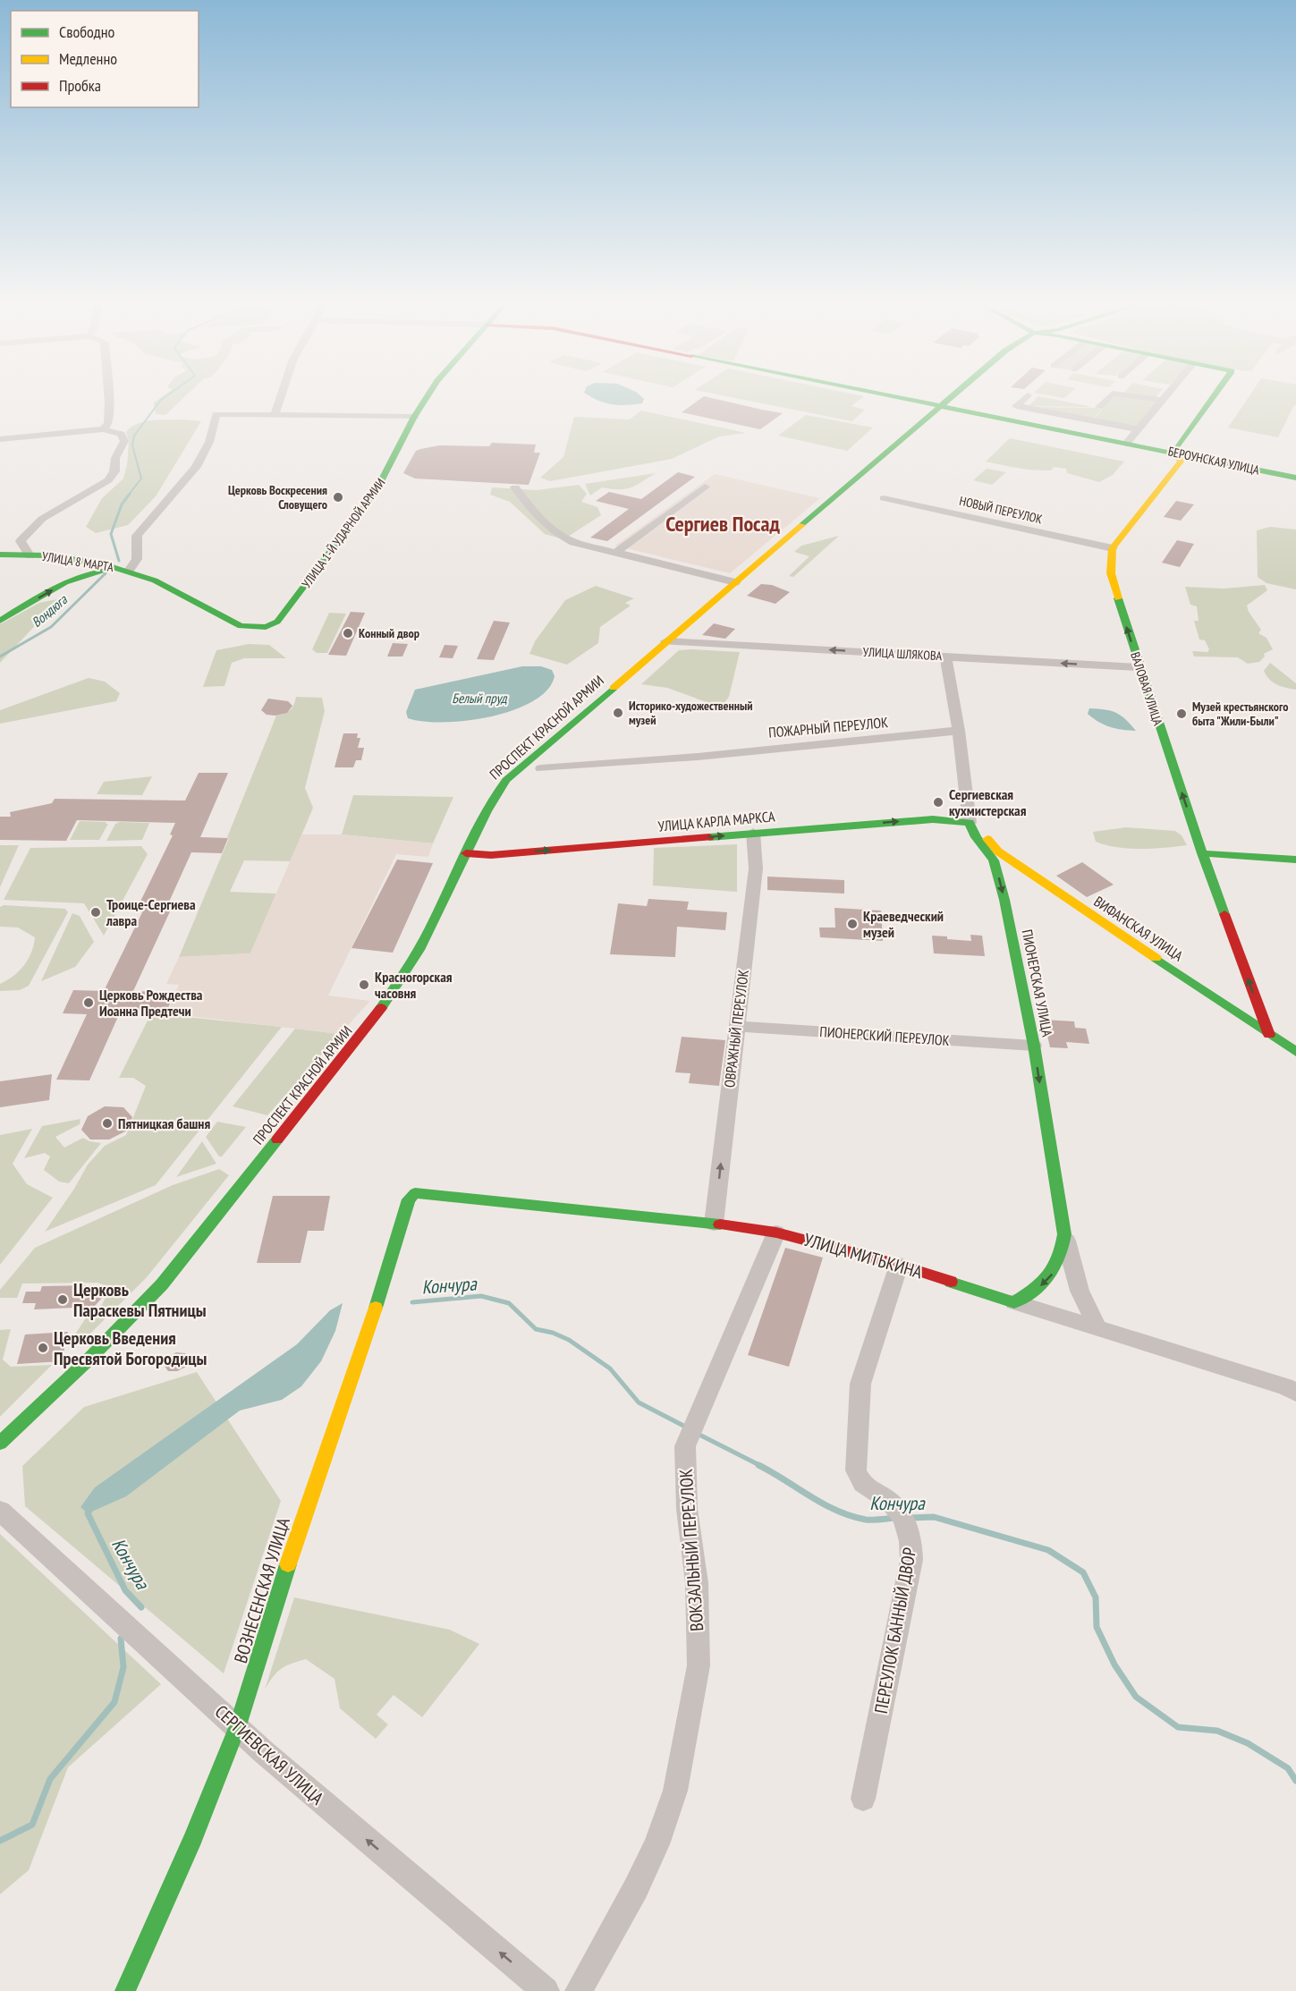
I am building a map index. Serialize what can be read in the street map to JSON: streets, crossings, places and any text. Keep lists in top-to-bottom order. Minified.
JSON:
{"streets":{"main road":["БЕРОУНСКАЯ УЛИЦА","УЛИЦА 1-Й УДАРНОЙ АРМИИ","УЛИЦА 8 МАРТА","ВАЛОВАЯ УЛИЦА","ПРОСПЕКТ КРАСНОЙ АРМИИ","УЛИЦА КАРЛА МАРКСА","ВИФАНСКАЯ УЛИЦА","ПИОНЕРСКАЯ УЛИЦА","УЛИЦА МИТЬКИНА","ВОЗНЕСЕНСКАЯ УЛИЦА"],"street":["НОВЫЙ ПЕРЕУЛОК","УЛИЦА ШЛЯКОВА","ПОЖАРНЫЙ ПЕРЕУЛОК","ОВРАЖНЫЙ ПЕРЕУЛОК","ПИОНЕРСКИЙ ПЕРЕУЛОК","ВОКЗАЛЬНЫЙ ПЕРЕУЛОК","ПЕРЕУЛОК БАННЫЙ ДВОР","СЕРГИЕВСКАЯ УЛИЦА"]},"crossings":[["БЕРОУНСКАЯ УЛИЦА","ПРОСПЕКТ КРАСНОЙ АРМИИ"],["НОВЫЙ ПЕРЕУЛОК","ВАЛОВАЯ УЛИЦА"],["УЛИЦА 1-Й УДАРНОЙ АРМИИ","УЛИЦА 8 МАРТА"],["УЛИЦА ШЛЯКОВА","ВАЛОВАЯ УЛИЦА"],["УЛИЦА ШЛЯКОВА","ПРОСПЕКТ КРАСНОЙ АРМИИ"],["УЛИЦА ШЛЯКОВА","ПИОНЕРСКАЯ УЛИЦА"],["ВАЛОВАЯ УЛИЦА","ВИФАНСКАЯ УЛИЦА"],["ПРОСПЕКТ КРАСНОЙ АРМИИ","УЛИЦА КАРЛА МАРКСА"],["ПОЖАРНЫЙ ПЕРЕУЛОК","ПИОНЕРСКАЯ УЛИЦА"],["УЛИЦА КАРЛА МАРКСА","ВИФАНСКАЯ УЛИЦА"],["УЛИЦА КАРЛА МАРКСА","ПИОНЕРСКАЯ УЛИЦА"],["УЛИЦА КАРЛА МАРКСА","ОВРАЖНЫЙ ПЕРЕУЛОК"],["ВИФАНСКАЯ УЛИЦА","ПИОНЕРСКАЯ УЛИЦА"],["ПИОНЕРСКАЯ УЛИЦА","ПИОНЕРСКИЙ ПЕРЕУЛОК"],["ПИОНЕРСКАЯ УЛИЦА","УЛИЦА МИТЬКИНА"],["ОВРАЖНЫЙ ПЕРЕУЛОК","ПИОНЕРСКИЙ ПЕРЕУЛОК"],["ОВРАЖНЫЙ ПЕРЕУЛОК","УЛИЦА МИТЬКИНА"],["УЛИЦА МИТЬКИНА","ВОКЗАЛЬНЫЙ ПЕРЕУЛОК"],["УЛИЦА МИТЬКИНА","ВОЗНЕСЕНСКАЯ УЛИЦА"],["УЛИЦА МИТЬКИНА","ПЕРЕУЛОК БАННЫЙ ДВОР"],["ВОЗНЕСЕНСКАЯ УЛИЦА","СЕРГИЕВСКАЯ УЛИЦА"]],"one_way":["УЛИЦА ШЛЯКОВА","ВАЛОВАЯ УЛИЦА","УЛИЦА КАРЛА МАРКСА","ПИОНЕРСКАЯ УЛИЦА","ОВРАЖНЫЙ ПЕРЕУЛОК","СЕРГИЕВСКАЯ УЛИЦА"],"districts":["Сергиев Посад"],"water":["Вондюга","Белый пруд","Кончура"],"places":["Церковь Воскресения Словущего","Конный двор","Историко-художественный музей","Музей крестьянского быта \"Жили-Были\"","Сергиевская кухмистерская","Троице-Сергиева лавра","Краеведческий музей","Красногорская часовня","Церковь Рождества Иоанна Предтечи","Пятницкая башня","Церковь Параскевы Пятницы","Церковь Введения Пресвятой Богородицы"],"legend":["Свободно","Медленно","Пробка"]}
